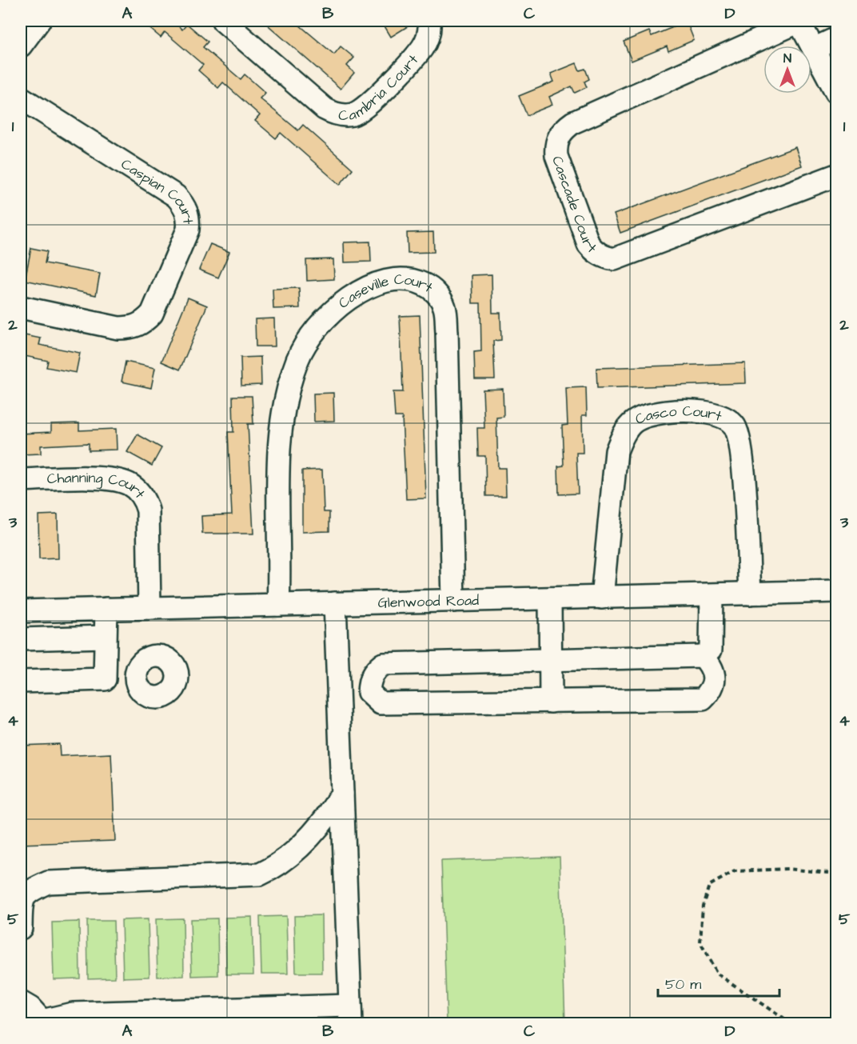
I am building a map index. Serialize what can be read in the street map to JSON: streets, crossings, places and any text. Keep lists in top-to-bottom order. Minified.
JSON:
{"streets":{"street":["Cambria Court","Caspian Court","Cascade Court","Caseville Court","Casco Court","Channing Court","Glenwood Road"]},"crossings":[["Caseville Court","Glenwood Road"],["Casco Court","Glenwood Road"],["Channing Court","Glenwood Road"]],"scale_bar":"50 m","north":"top","grid":{"columns":["A","B","C","D"],"rows":["1","2","3","4","5"]}}
